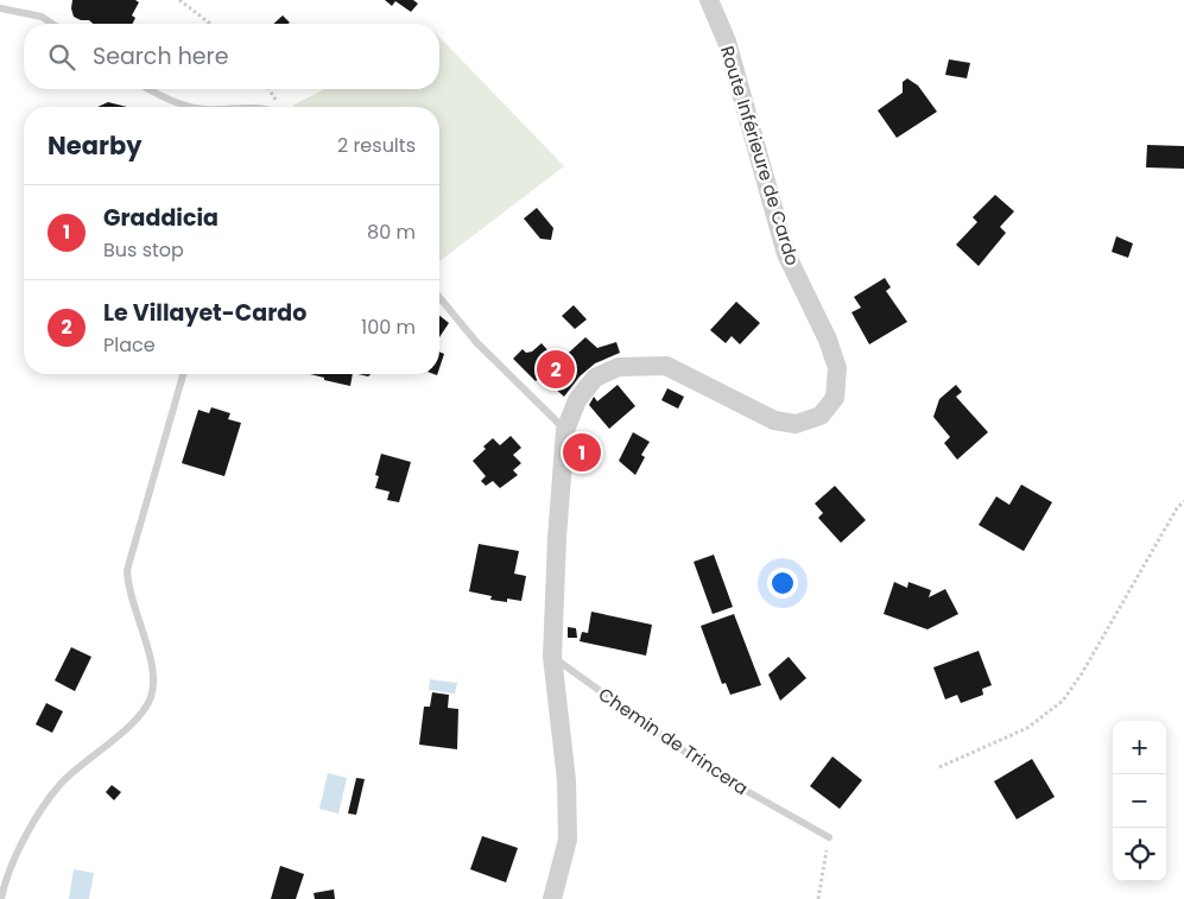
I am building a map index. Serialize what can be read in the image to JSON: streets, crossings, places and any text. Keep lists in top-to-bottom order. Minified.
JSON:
{"streets":{"street":["Route Inférieure de Cardo"],"lane":["Chemin de Trincera"]},"crossings":[["Route Inférieure de Cardo","Chemin de Trincera"]],"page":{"search":"Search here","heading":["Nearby","2 results"],"list":[{"mark":"1","name":"Graddicia","note":"Bus stop","value":"80 m"},{"mark":"2","name":"Le Villayet-Cardo","note":"Place","value":"100 m"}],"pins":["2","1"],"map_buttons":["+","−"]}}
